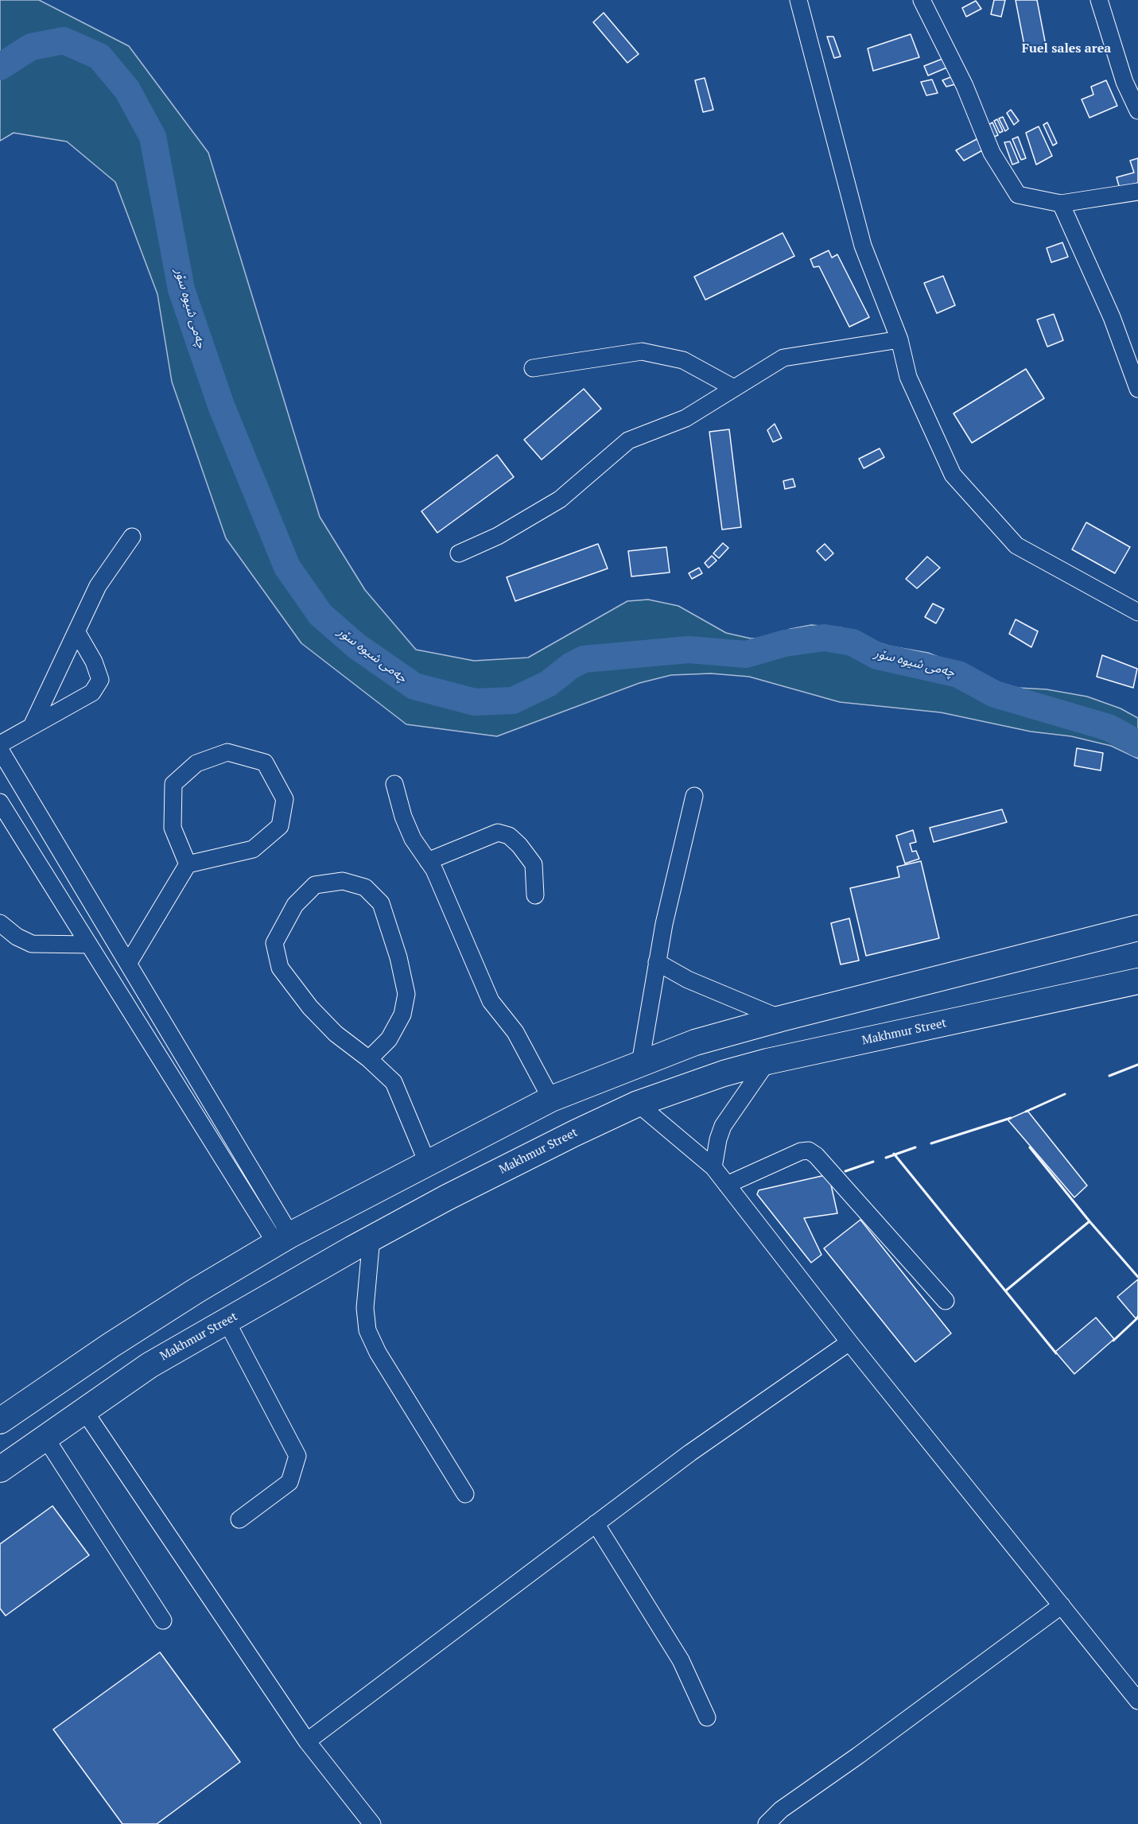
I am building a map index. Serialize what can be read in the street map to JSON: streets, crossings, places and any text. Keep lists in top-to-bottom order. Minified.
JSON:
{"streets":{"highway":["Makhmur Street"]},"districts":["Fuel sales area"],"water":["چەمی شیوە سۆر"]}
